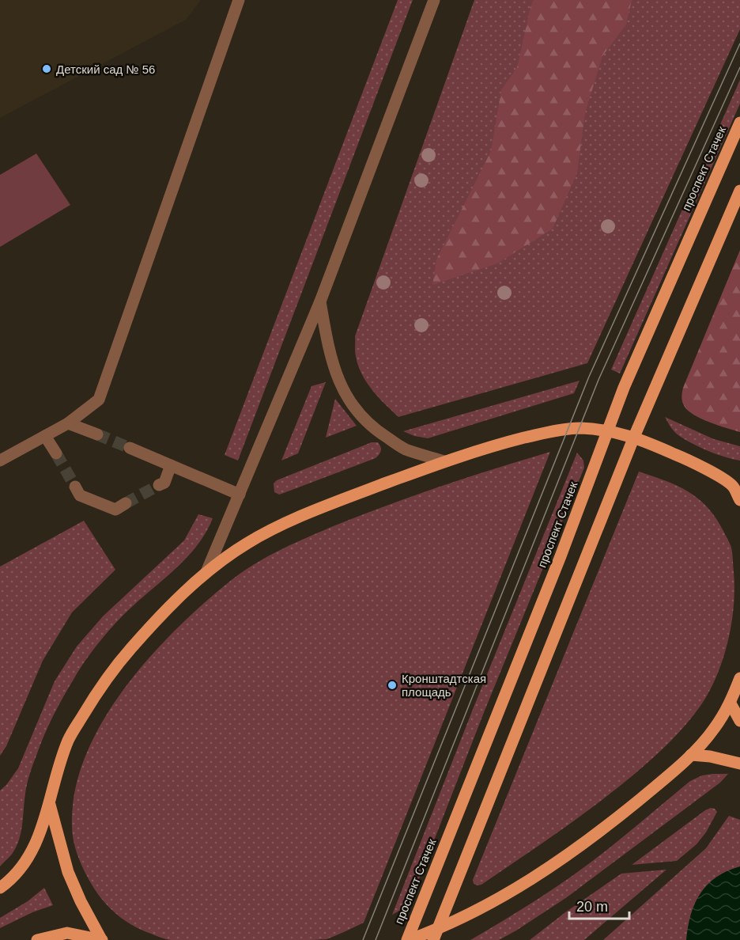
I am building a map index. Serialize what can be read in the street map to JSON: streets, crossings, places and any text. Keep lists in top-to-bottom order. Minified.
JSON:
{"streets":{"main road":["проспект Стачек"]},"places":["Детский сад № 56","Кронштадтская площадь"],"scale_bar":"20 m"}
